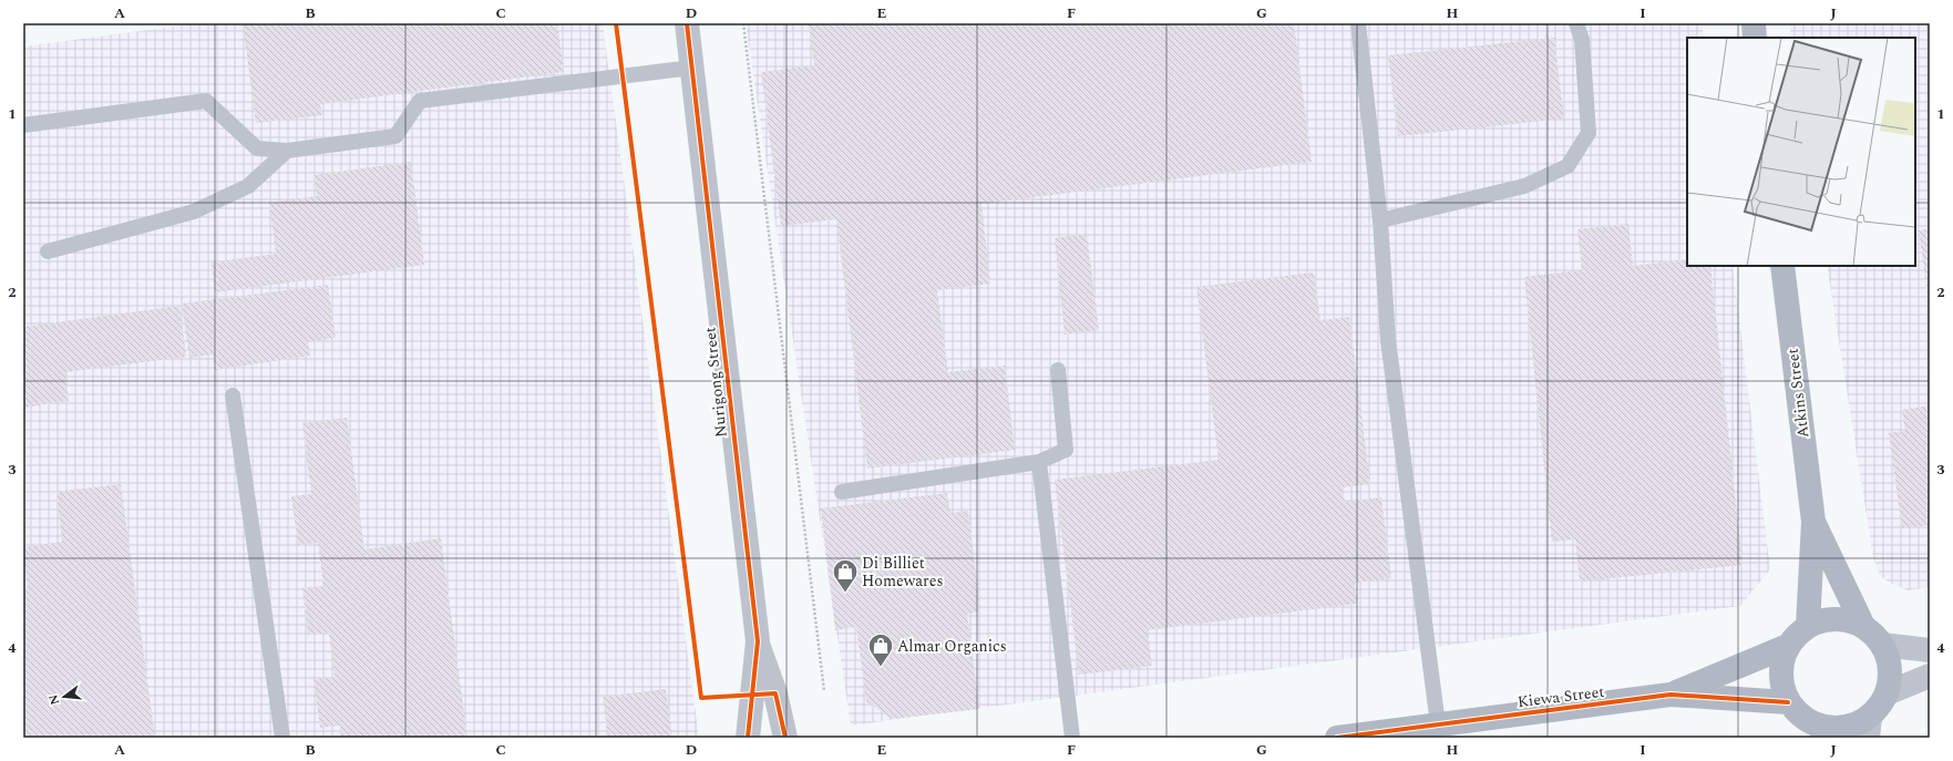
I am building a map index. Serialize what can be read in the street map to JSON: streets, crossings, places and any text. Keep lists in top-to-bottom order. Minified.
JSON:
{"streets":{"street":["Nurigong Street","Atkins Street","Kiewa Street"]},"crossings":[["Atkins Street","Kiewa Street"]],"places":{"shop":["Di Billiet Homewares","Almar Organics"]},"north":"left","grid":{"columns":["A","B","C","D","E","F","G","H","I","J"],"rows":["1","2","3","4"]}}
